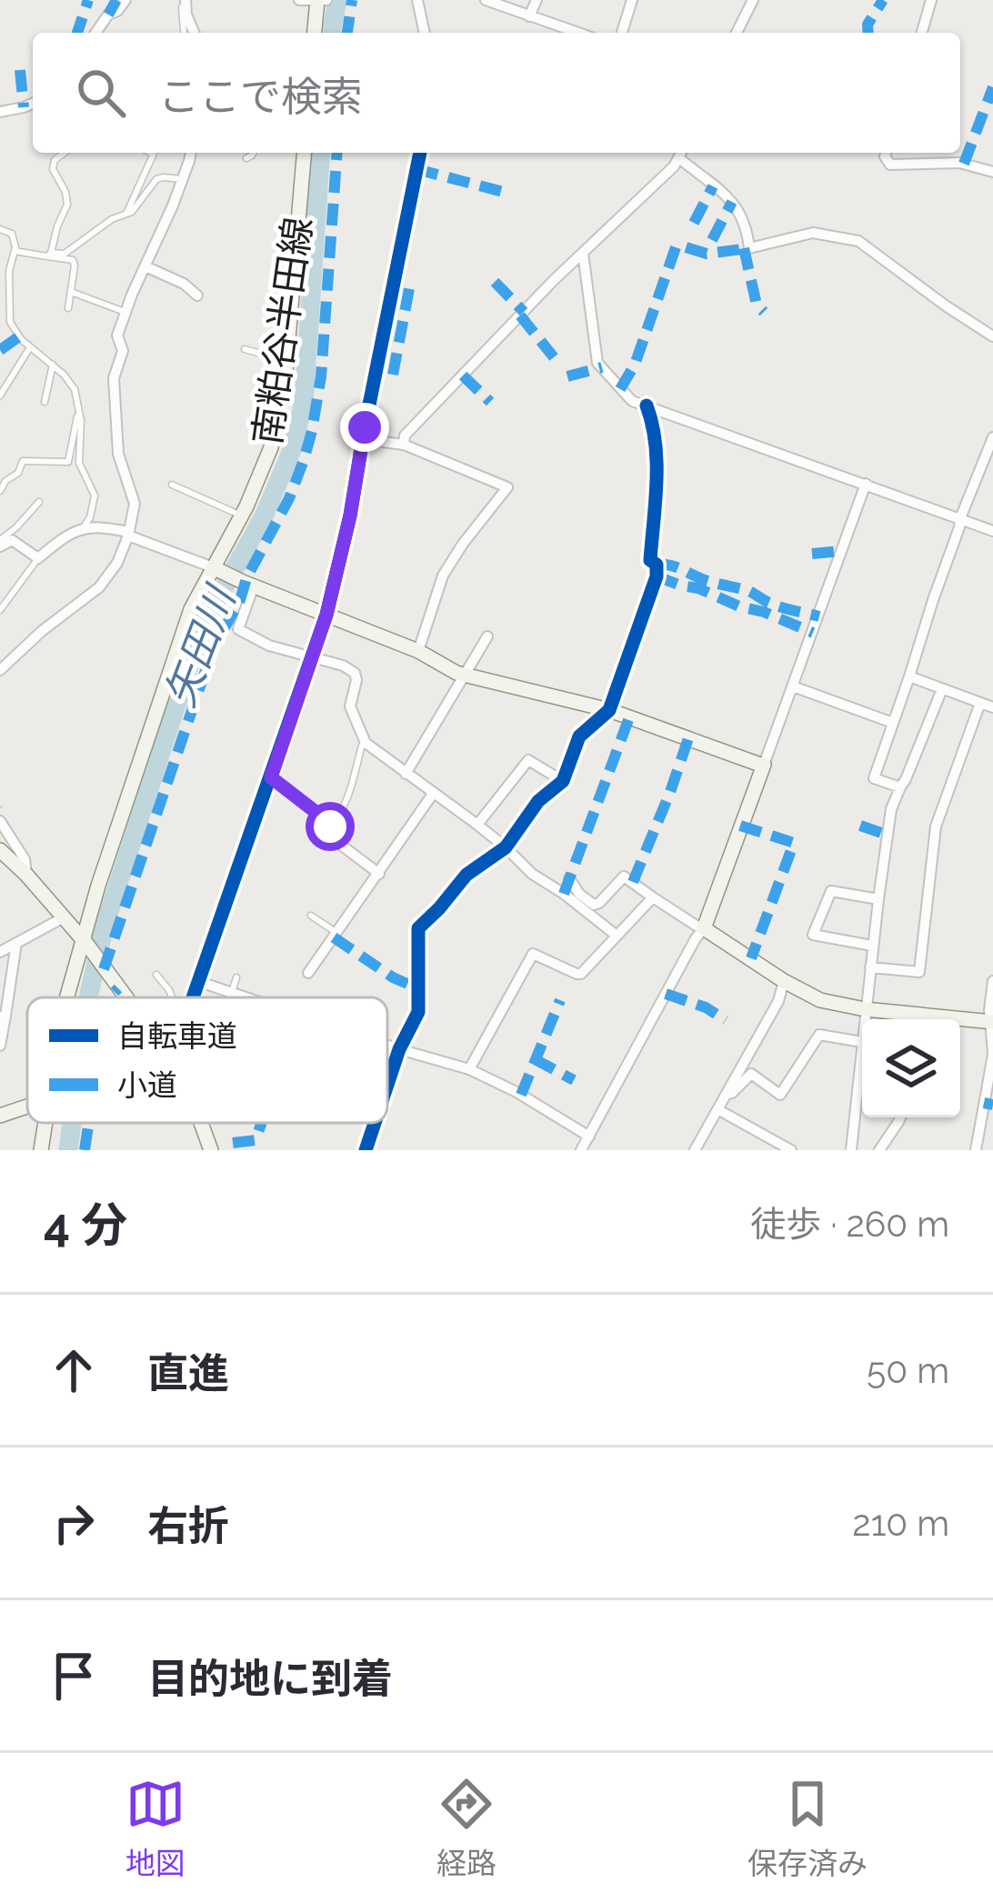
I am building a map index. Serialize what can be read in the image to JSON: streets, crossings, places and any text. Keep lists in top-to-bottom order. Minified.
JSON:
{"streets":{"street":["南粕谷半田線"]},"water":["矢田川"],"legend":["自転車道","小道"],"page":{"search":"ここで検索","heading":["4 分","徒歩 · 260 m"],"list":[["直進","50 m"],["右折","210 m"],"目的地に到着"],"nav":["地図","経路","保存済み"]}}
